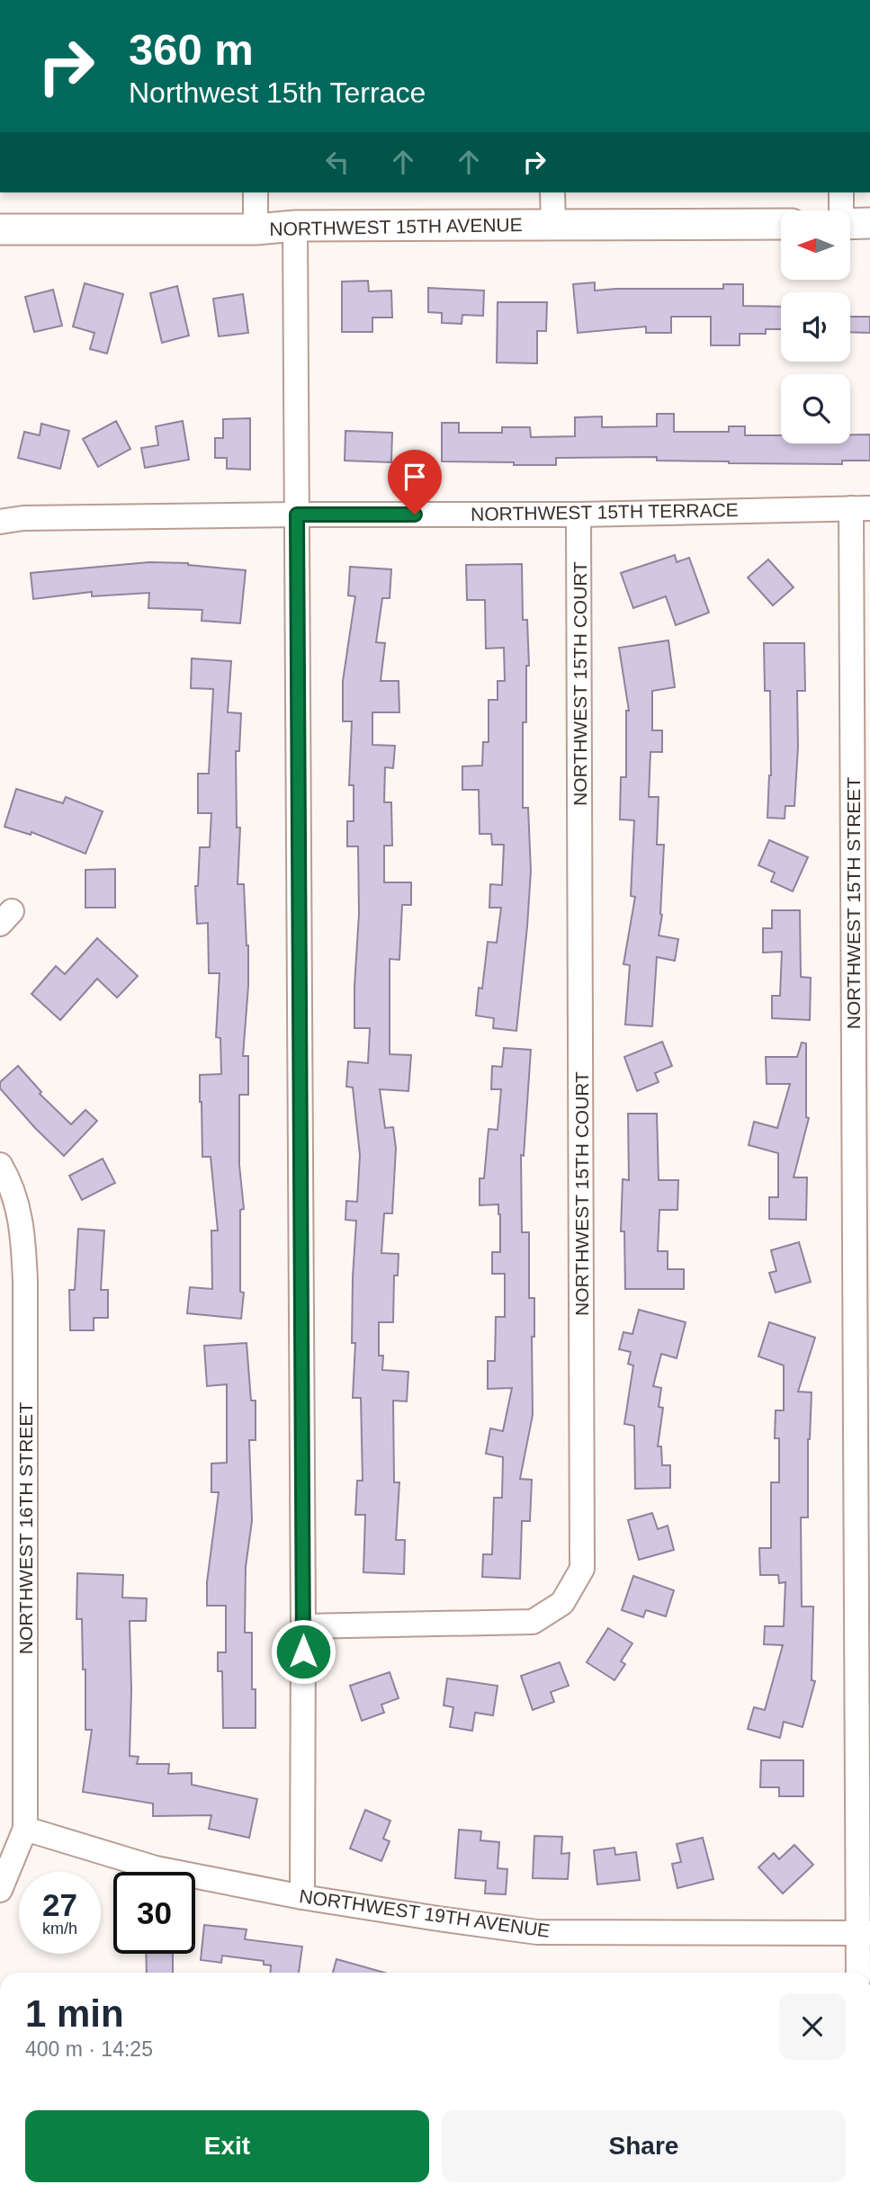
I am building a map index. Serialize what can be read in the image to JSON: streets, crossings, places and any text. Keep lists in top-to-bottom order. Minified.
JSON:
{"streets":{"street":["NORTHWEST 15TH AVENUE","NORTHWEST 15TH TERRACE","NORTHWEST 15TH COURT","NORTHWEST 15TH STREET","NORTHWEST 16TH STREET","NORTHWEST 19TH AVENUE"]},"crossings":[["NORTHWEST 15TH TERRACE","NORTHWEST 15TH COURT"],["NORTHWEST 15TH TERRACE","NORTHWEST 15TH STREET"],["NORTHWEST 15TH STREET","NORTHWEST 19TH AVENUE"],["NORTHWEST 16TH STREET","NORTHWEST 19TH AVENUE"]],"north":"left","page":{"turn":["360 m","Northwest 15th Terrace"],"speed":"27 km/h","limit":"30","heading":["1 min","400 m · 14:25"],"buttons":["Exit","Share"]}}
